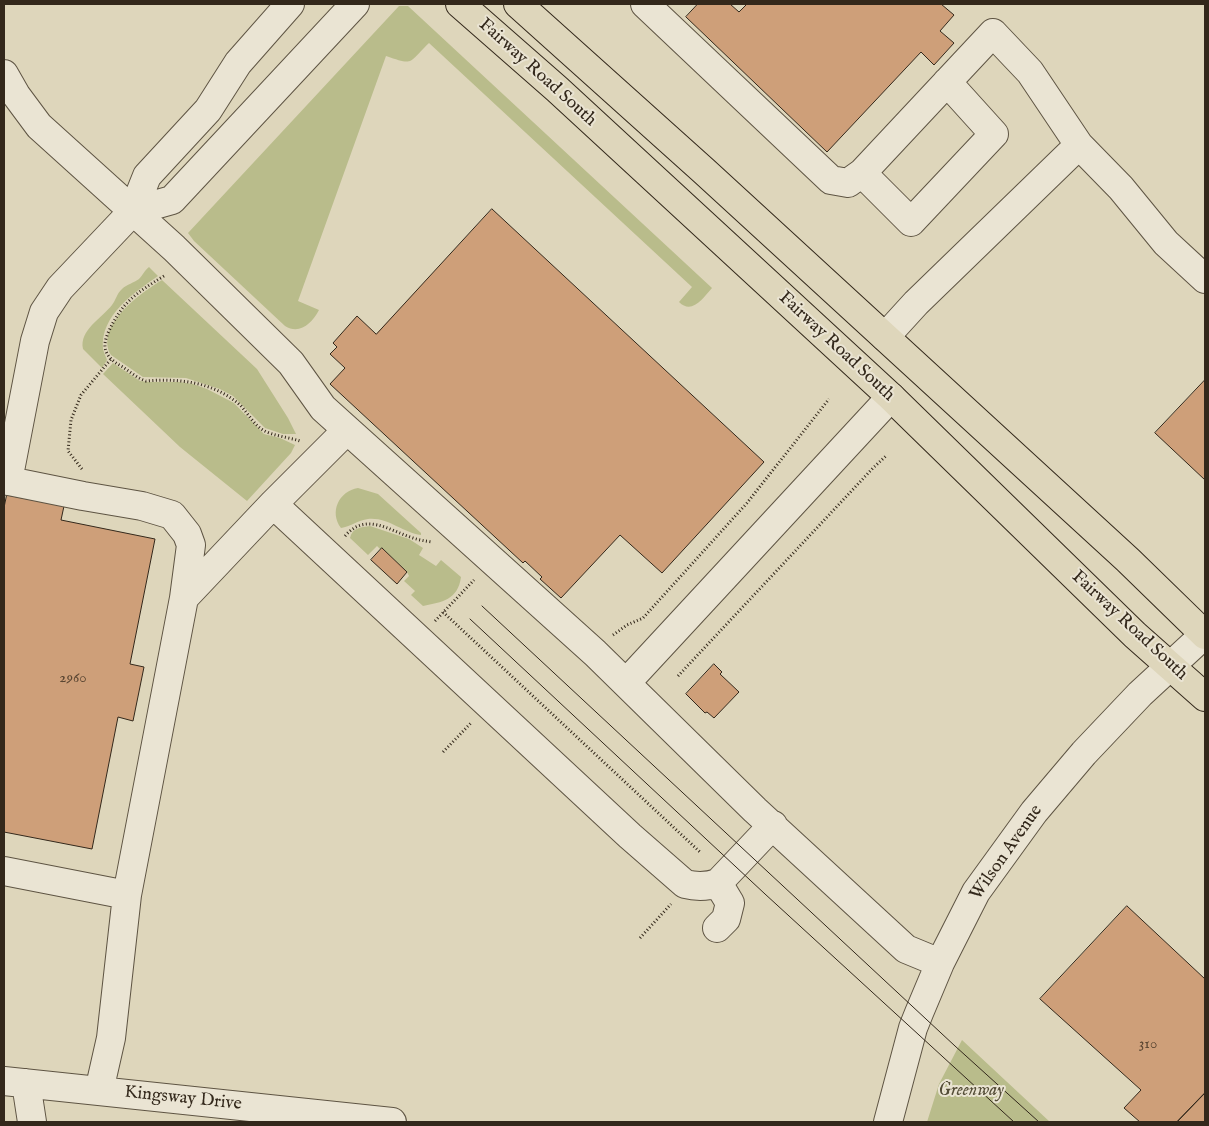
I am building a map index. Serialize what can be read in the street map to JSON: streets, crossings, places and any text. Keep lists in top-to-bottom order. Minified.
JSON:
{"streets":{"main road":["Fairway Road South"],"street":["Wilson Avenue","Kingsway Drive"]},"crossings":[["Fairway Road South","Wilson Avenue"]],"parks":["Greenway"],"house_numbers":["2960","310"]}
